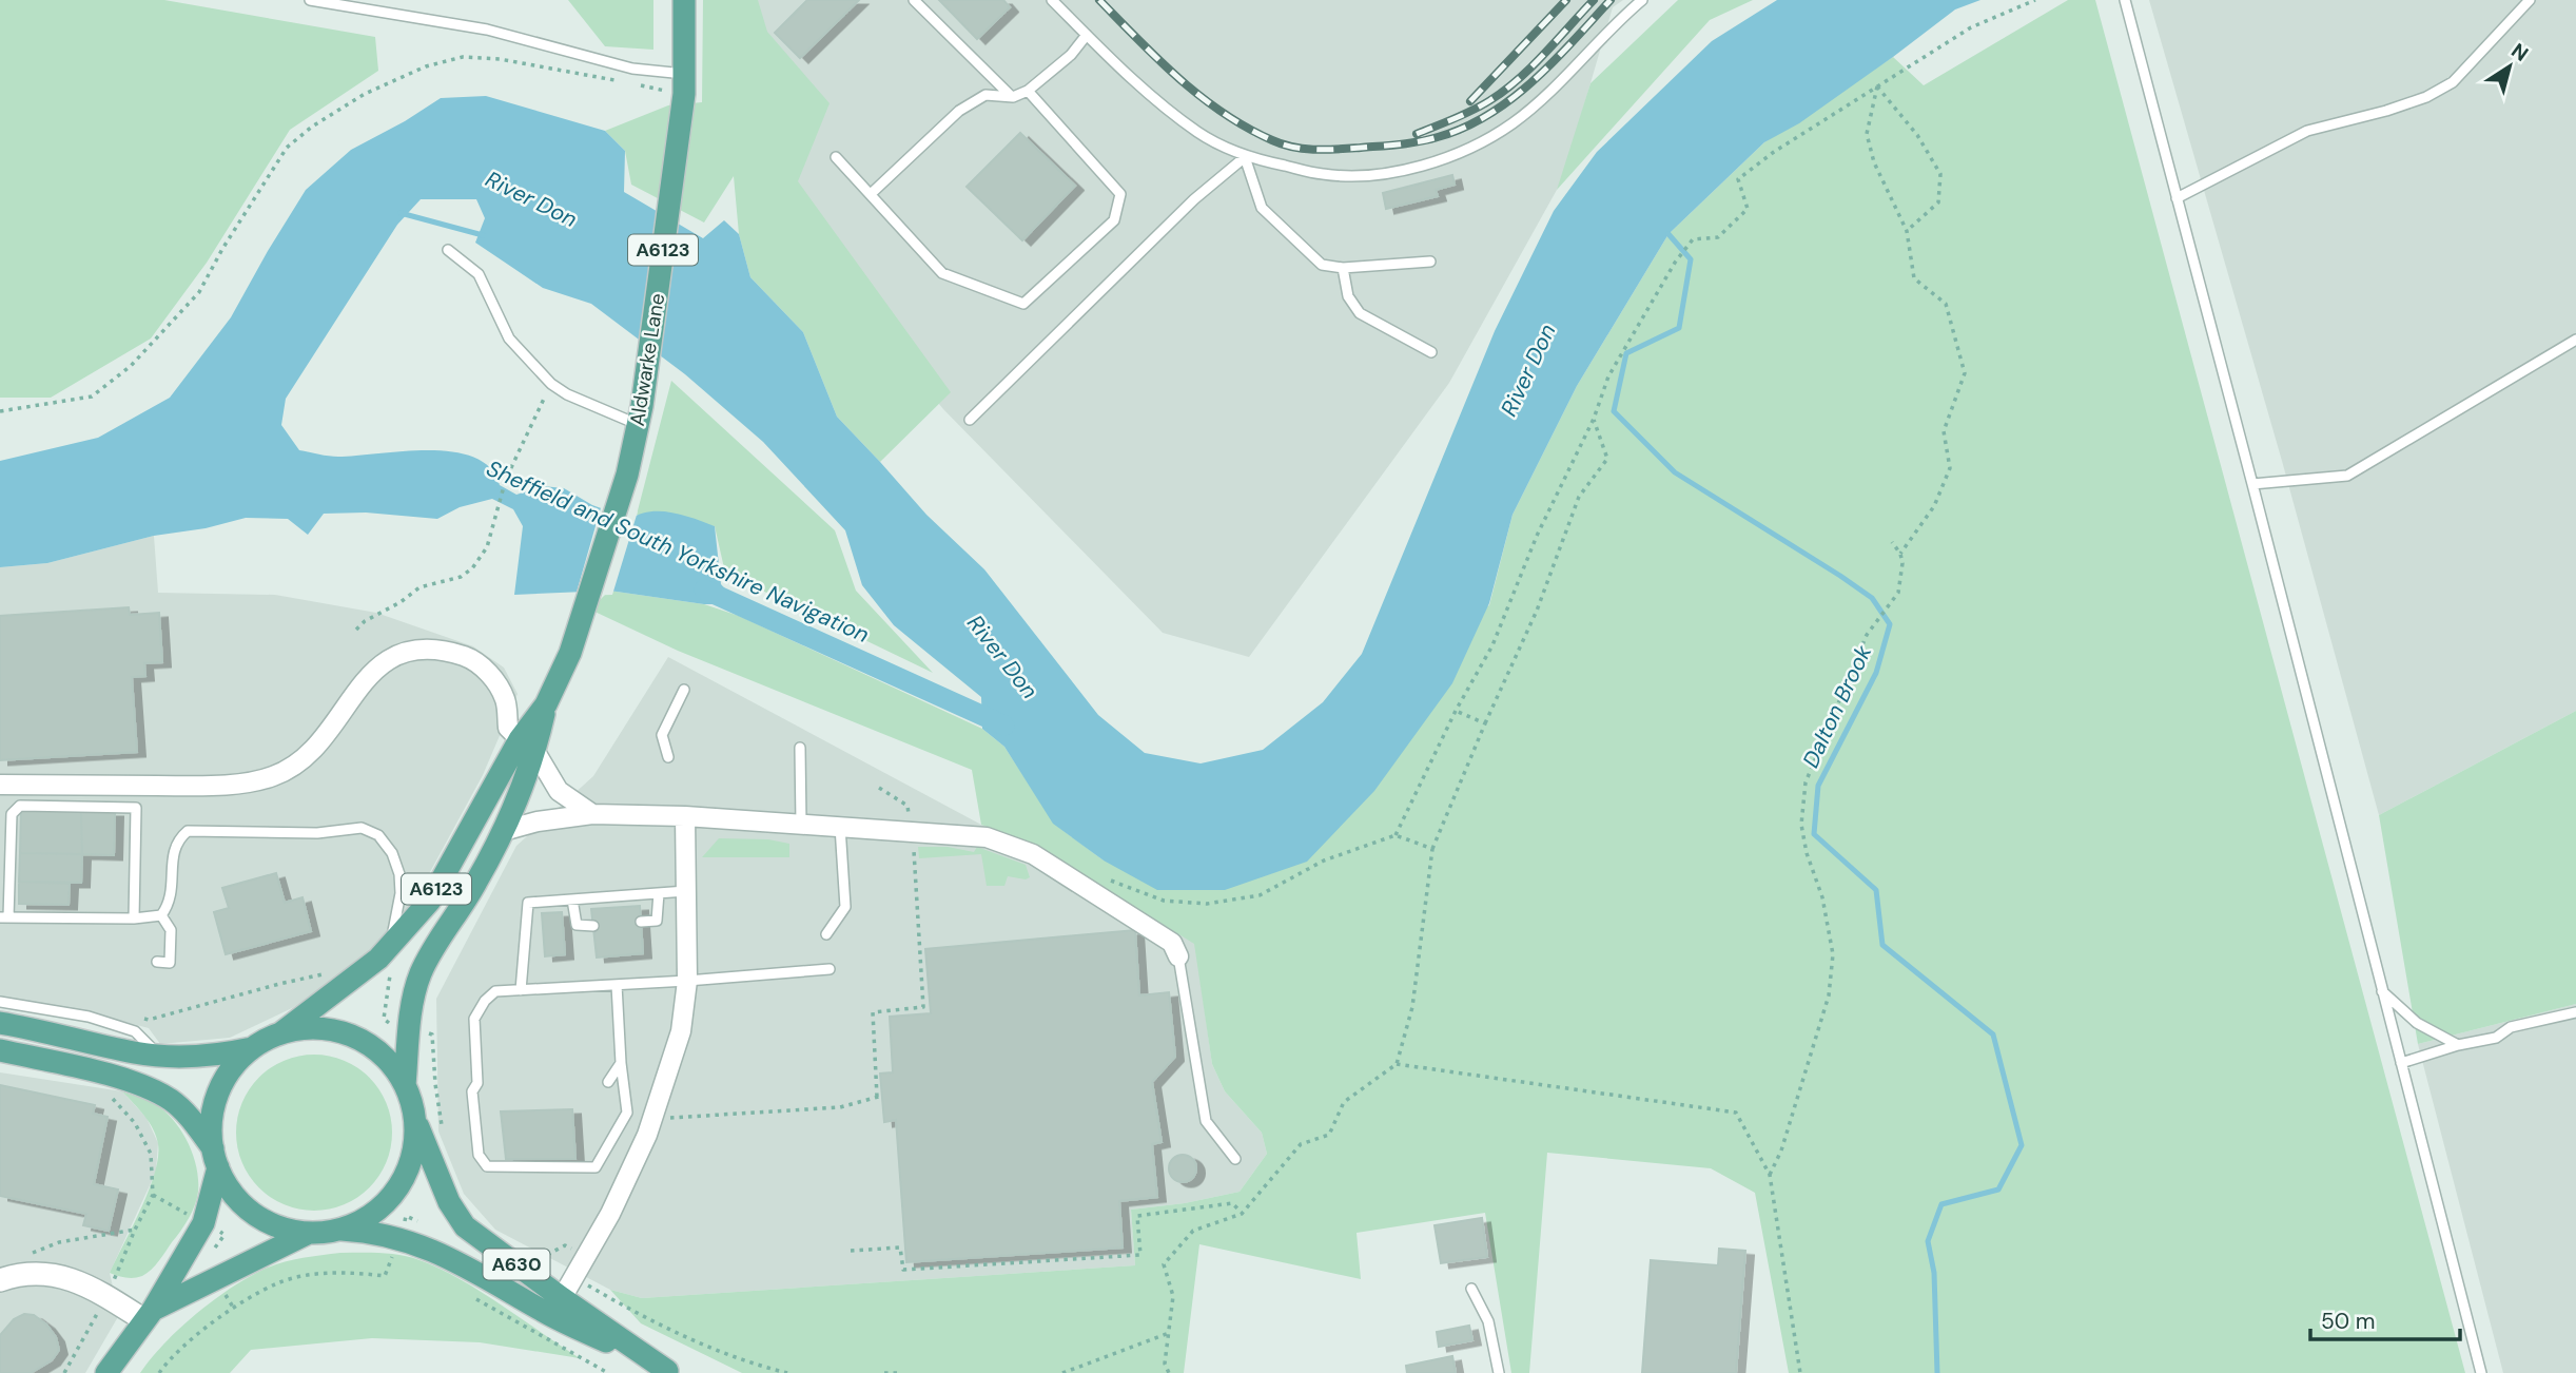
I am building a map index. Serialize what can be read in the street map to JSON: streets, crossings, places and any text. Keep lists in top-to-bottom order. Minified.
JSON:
{"streets":{"main road":["A6123","Aldwarke Lane","A630"]},"crossings":[["Aldwarke Lane","A630"]],"water":["River Don","Sheffield and South Yorkshire Navigation","Dalton Brook"],"scale_bar":"50 m","north":"top right"}
